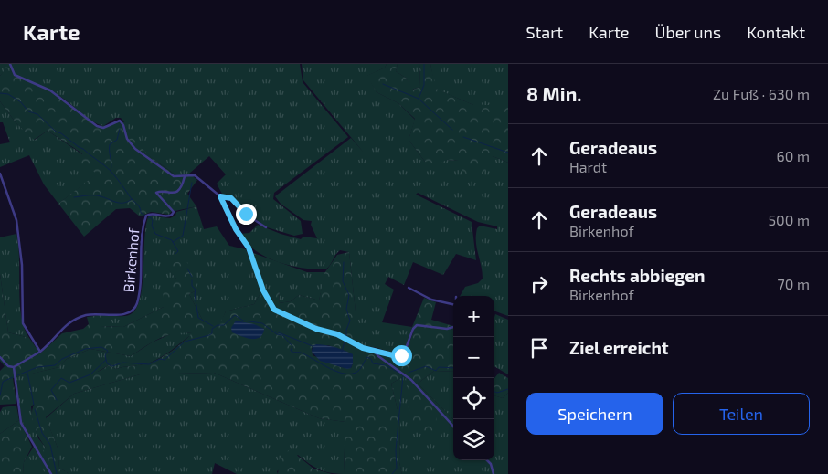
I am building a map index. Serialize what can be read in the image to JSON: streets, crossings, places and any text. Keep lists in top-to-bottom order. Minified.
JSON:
{"streets":{"street":["Birkenhof"]},"page":{"header":"Karte","nav":["Start","Karte","Über uns","Kontakt"],"heading":["8 Min.","Zu Fuß · 630 m"],"list":[["Geradeaus","Hardt","60 m"],["Geradeaus","Birkenhof","500 m"],["Rechts abbiegen","Birkenhof","70 m"],"Ziel erreicht"],"map_buttons":["+","−"],"buttons":["Speichern","Teilen"]}}
